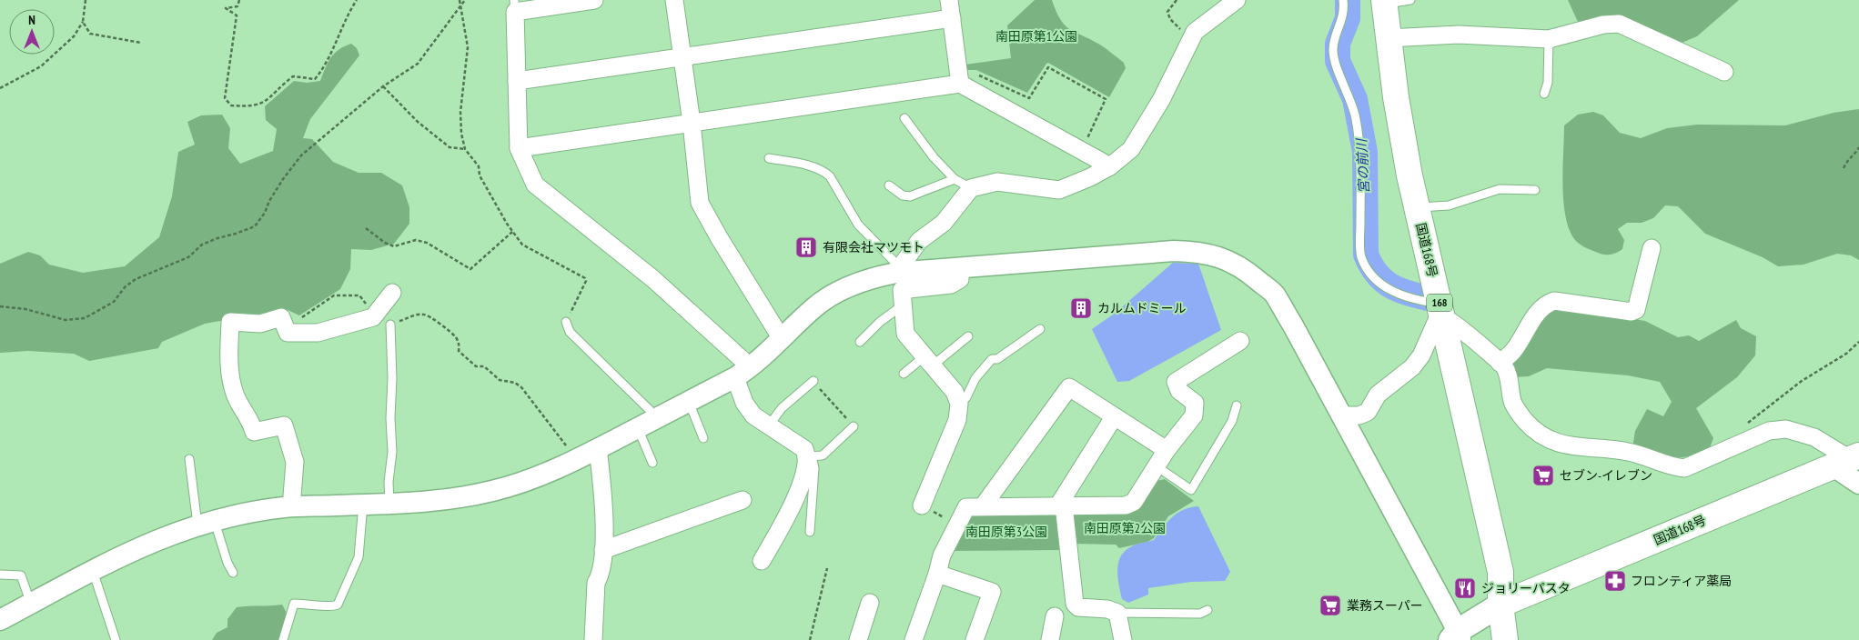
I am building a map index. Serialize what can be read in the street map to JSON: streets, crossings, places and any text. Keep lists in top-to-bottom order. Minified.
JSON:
{"streets":{"highway":["国道168号","168"]},"water":["宮の前川"],"parks":["南田原第1公園","南田原第2公園","南田原第3公園"],"places":{"building":["有限会社マツモト","カルムドミール"],"supermarket":["セブン-イレブン","業務スーパー"],"pharmacy":["フロンティア薬局"],"restaurant":["ジョリーパスタ"]},"north":"top"}
